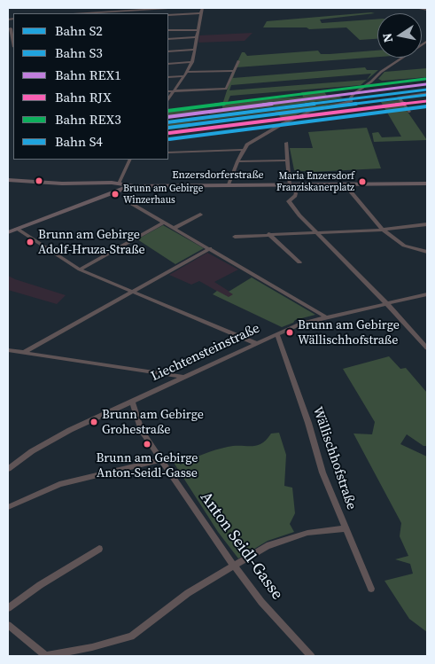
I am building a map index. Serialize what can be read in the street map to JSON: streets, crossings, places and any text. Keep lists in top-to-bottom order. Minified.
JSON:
{"streets":{"main road":["Enzersdorferstraße"],"street":["Liechtensteinstraße","Wällischhofstraße","Anton Seidl-Gasse"]},"crossings":[["Liechtensteinstraße","Wällischhofstraße"],["Liechtensteinstraße","Anton Seidl-Gasse"]],"places":["Maria Enzersdorf Franziskanerplatz","Brunn am Gebirge Winzerhaus","Brunn am Gebirge Adolf-Hruza-Straße","Brunn am Gebirge Wällischhofstraße","Brunn am Gebirge Grohestraße","Brunn am Gebirge Anton-Seidl-Gasse"],"lines":["rail line REX3","rail line REX1","rail line S2","rail line S3","rail line RJX","rail line S4"],"legend":["Bahn S2","Bahn S3","Bahn REX1","Bahn RJX","Bahn REX3","Bahn S4"],"north":"left"}
